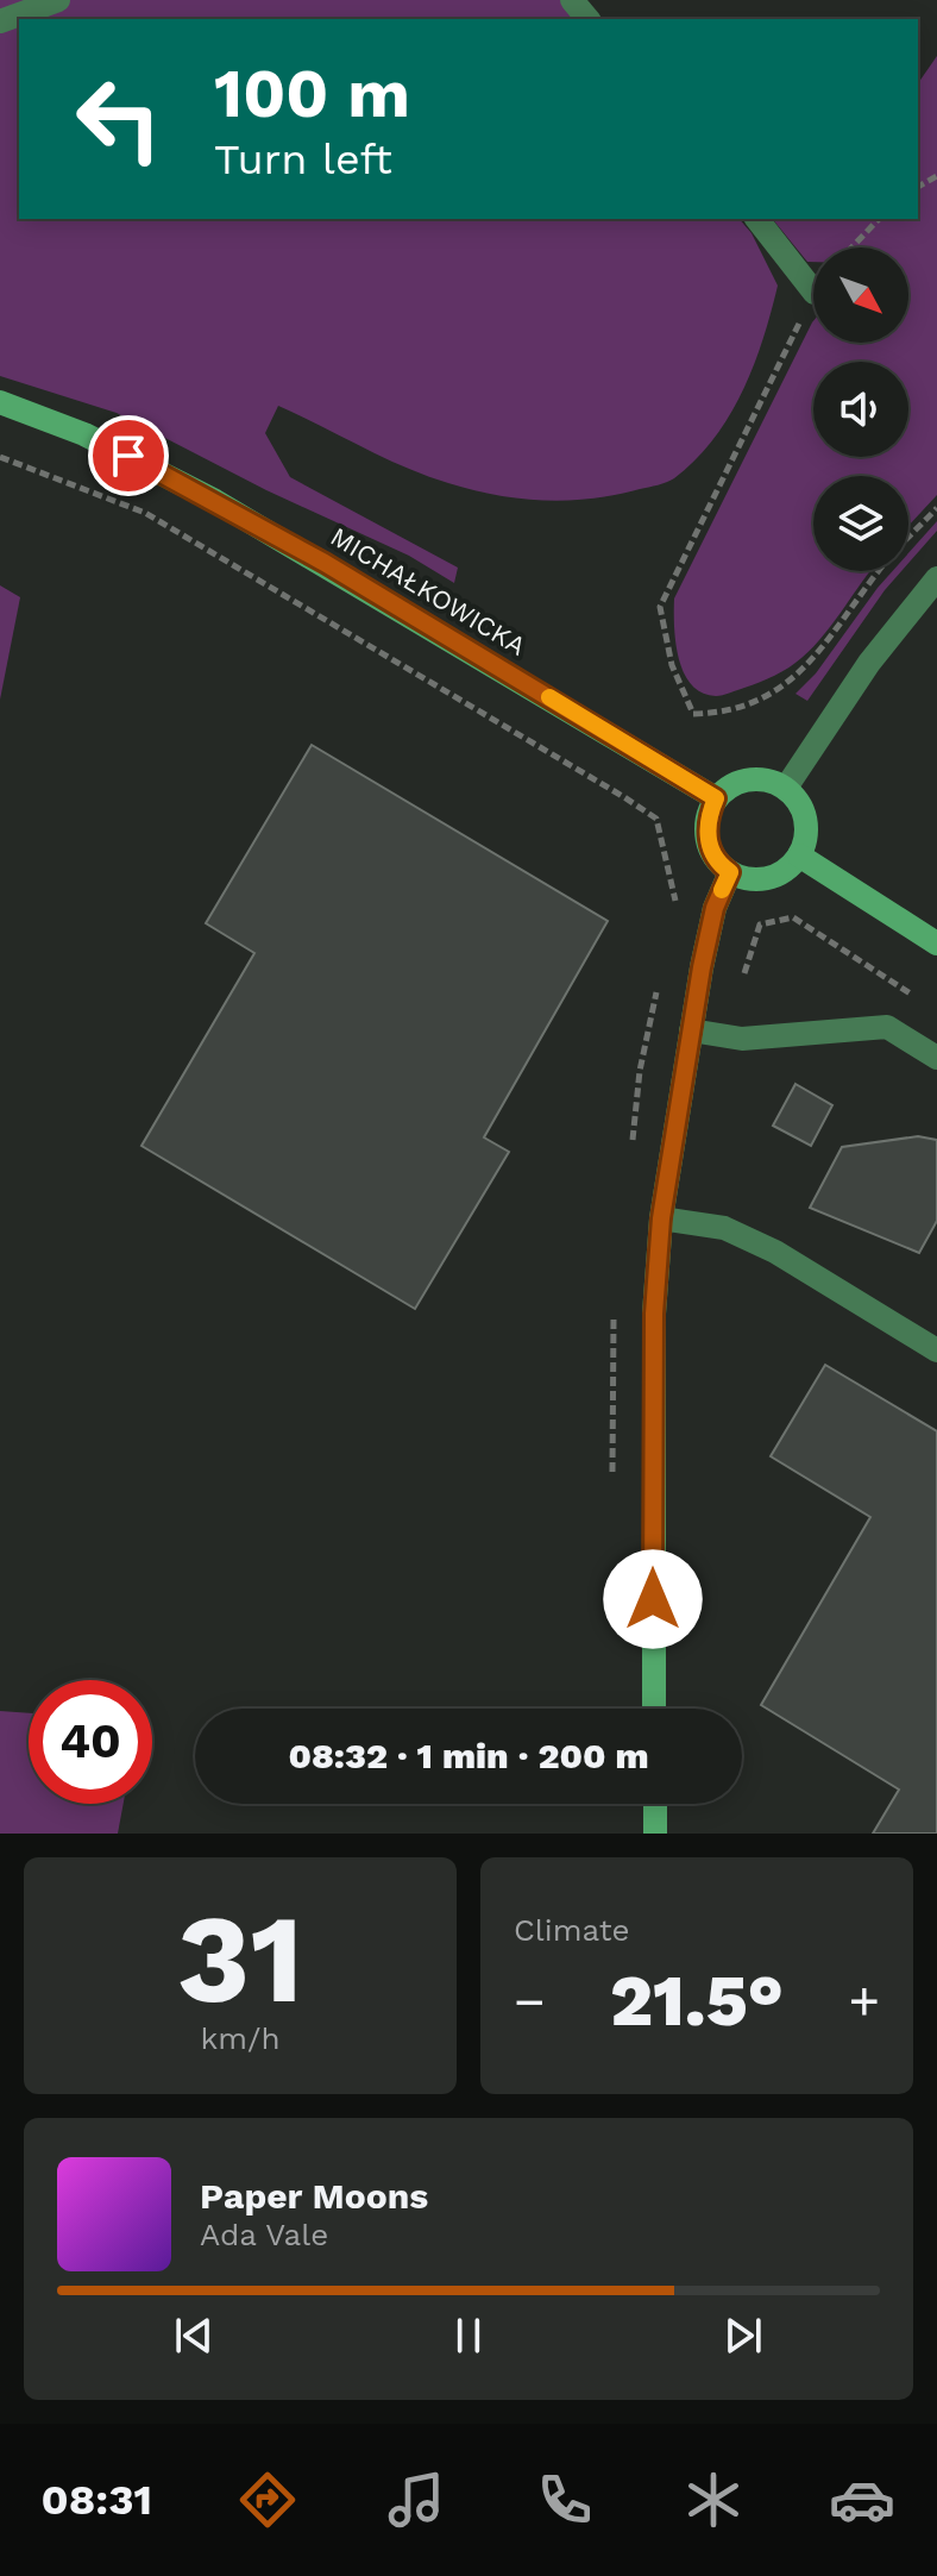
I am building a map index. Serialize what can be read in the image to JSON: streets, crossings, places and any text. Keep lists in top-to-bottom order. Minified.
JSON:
{"streets":{"street":["MICHAŁKOWICKA"]},"north":"bottom right","page":{"turn":["100 m","Turn left"],"limit":"40","trip":"08:32 · 1 min · 200 m","tile":[["31","km/h"],"Climate"],"heat":["−","21.5°","+"],"song":["Paper Moons","Ada Vale"],"tabs":"08:31"}}
